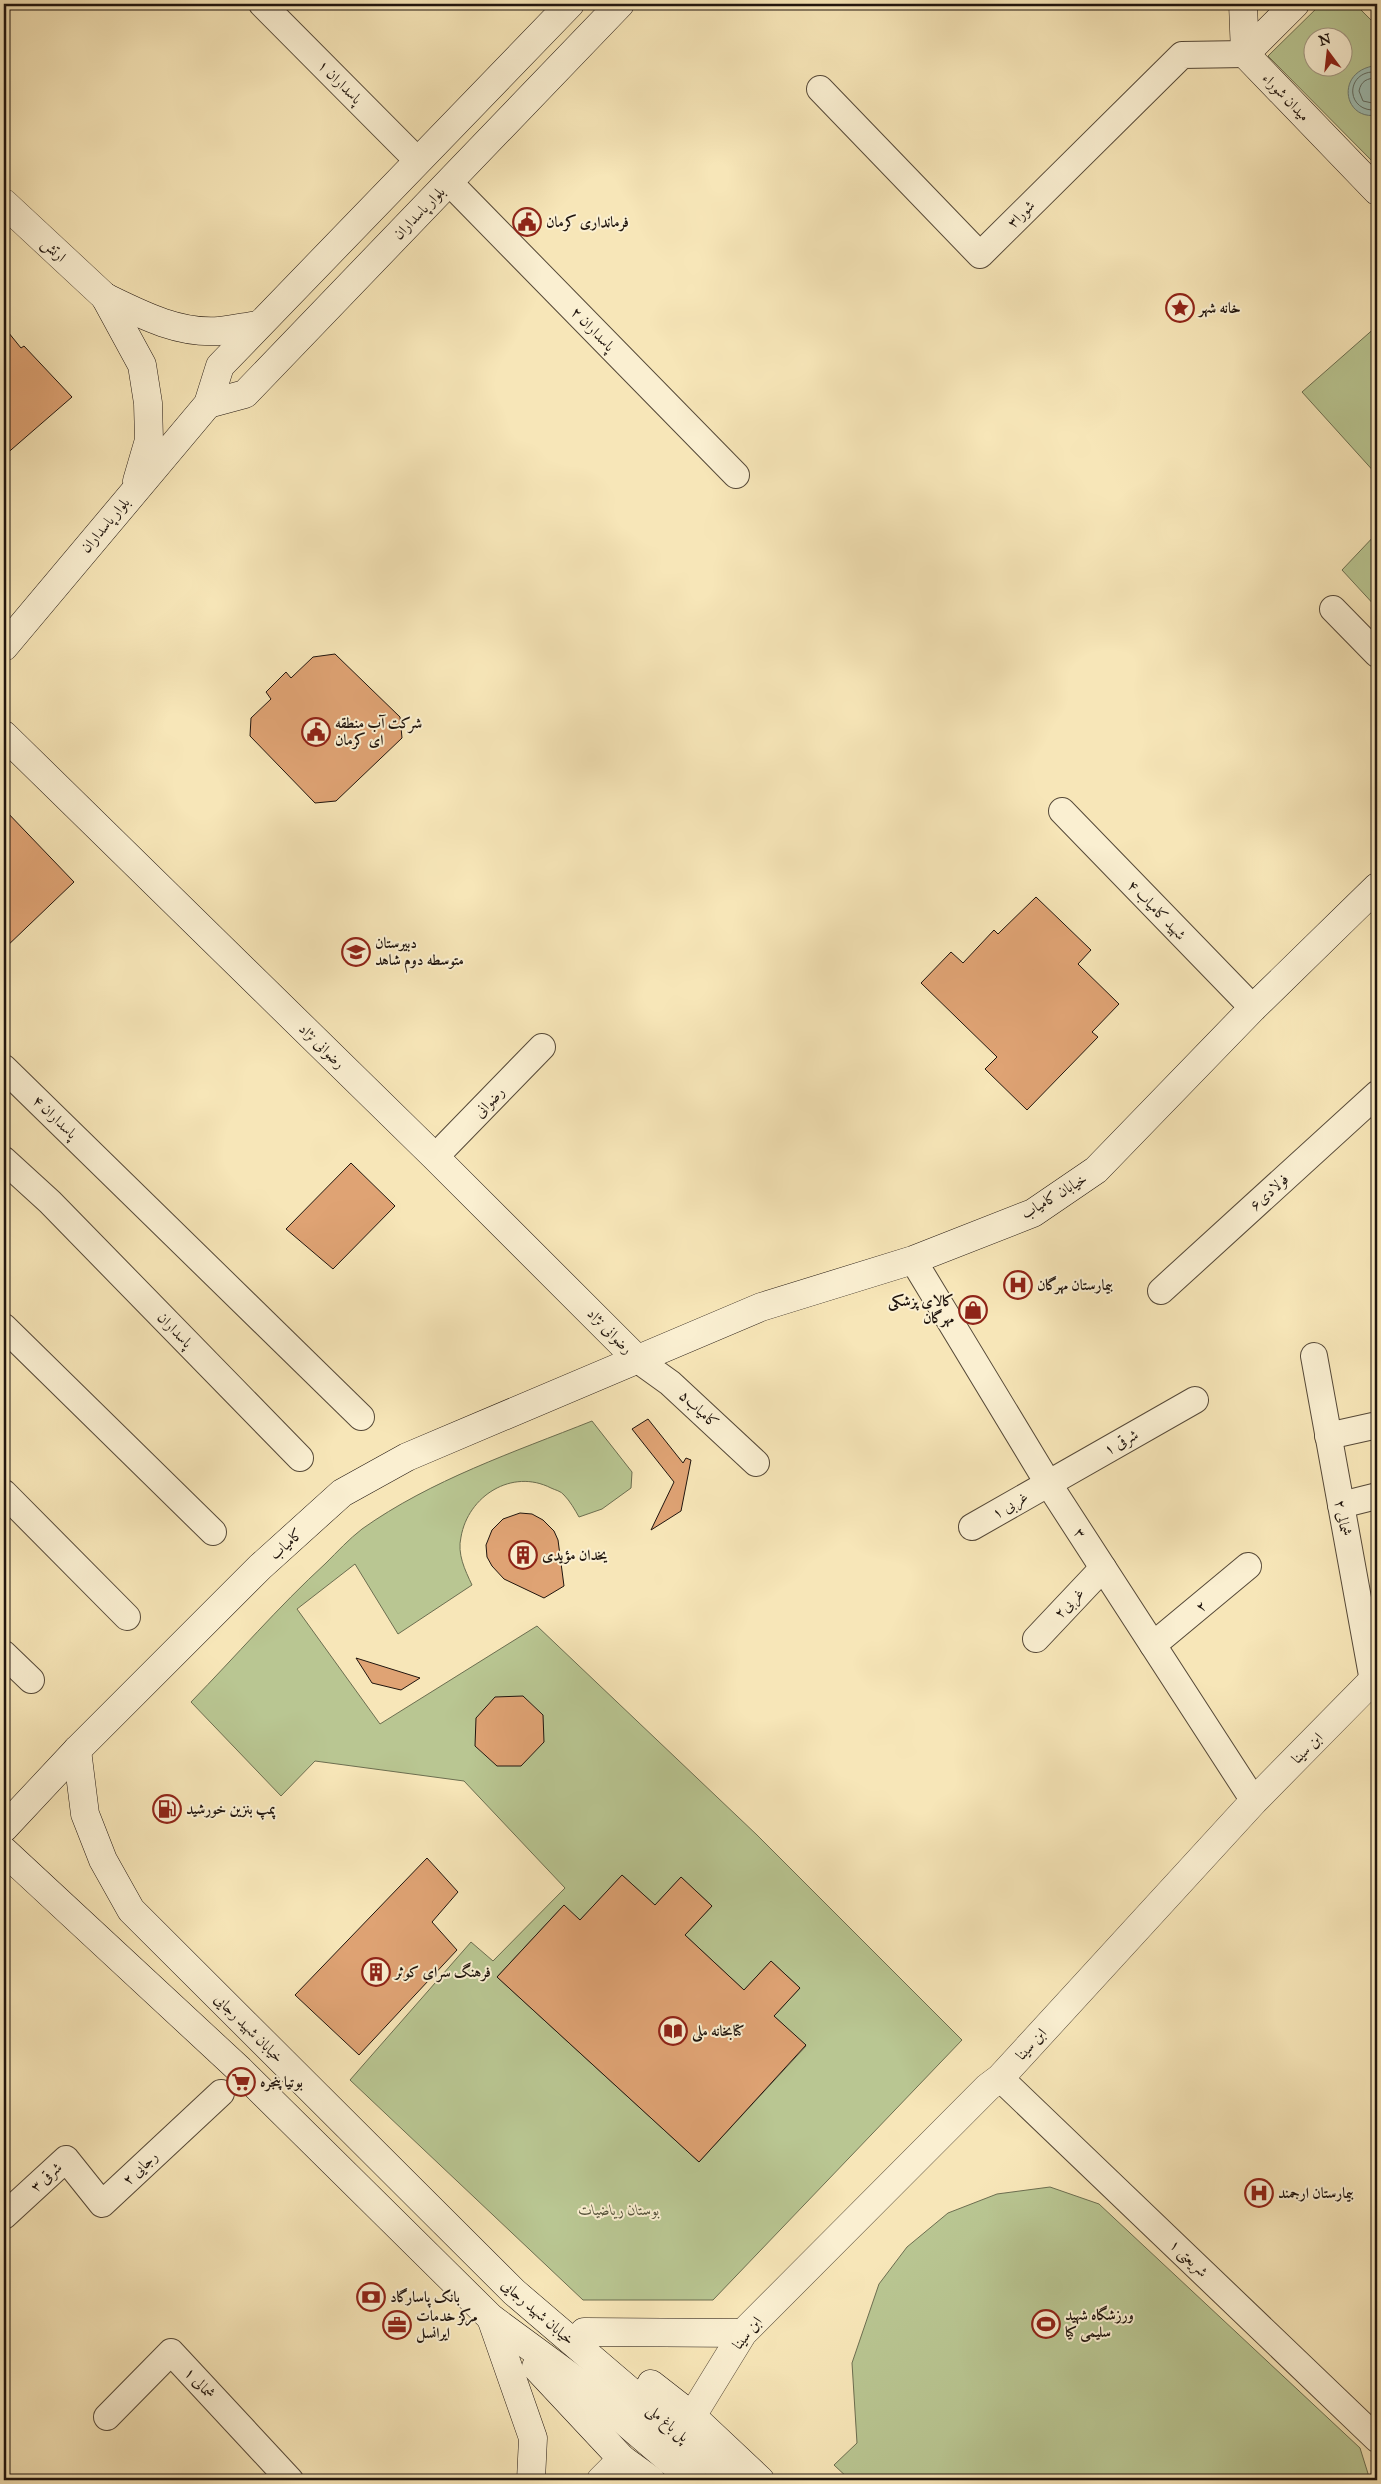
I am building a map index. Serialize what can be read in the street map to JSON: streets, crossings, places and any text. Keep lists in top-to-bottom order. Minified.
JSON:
{"streets":{"main road":["میدان شوراء","بلوار پاسداران","ارتش","رضوانی نژاد","خیابان کامیاب","کامیاب","ابن سینا","خیابان شهید رجایی","پل باغ ملی"],"street":["پاسداران ۱","شورا۳","پاسداران ۲","شهید کامیاب ۴","رضوانی","پاسداران ۴","فولادی۶","پاسداران","کامیاب۵","۱ شرقی","۱ غربی","۲ شمالی","۳","غربی۲","۲","رجایی ۲","شرقی ۳","شریعتی ۱","شمالی ۱"]},"crossings":[["پاسداران ۱","بلوار پاسداران"],["میدان شوراء","شورا۳"],["بلوار پاسداران","پاسداران ۲"],["شهید کامیاب ۴","خیابان کامیاب"],["رضوانی نژاد","رضوانی"],["رضوانی نژاد","خیابان کامیاب"],["رضوانی نژاد","کامیاب۵"],["رضوانی نژاد","کامیاب"],["خیابان کامیاب","کامیاب۵"],["خیابان کامیاب","۳"],["خیابان کامیاب","کامیاب"],["کامیاب۵","کامیاب"],["۱ شرقی","۱ غربی"],["۱ شرقی","۳"],["۱ غربی","۳"],["۲ شمالی","ابن سینا"],["۳","غربی۲"],["۳","۲"],["۳","ابن سینا"],["کامیاب","خیابان شهید رجایی"],["ابن سینا","شریعتی ۱"],["خیابان شهید رجایی","پل باغ ملی"],["رجایی ۲","شرقی ۳"]],"parks":["بوستان ریاضیات"],"places":{"public building":["فرمانداری کرمان","شرکت آب منطقه ای کرمان"],"place":["خانه شهر"],"school or university":["دبیرستان متوسطه دوم شاهد"],"hospital":["بیمارستان مهرگان","بیمارستان ارجمند"],"shop":["کالای پزشکی مهرگان"],"building":["یخدان مؤیدی","فرهنگ سرای کوثر"],"fuel station":["پمپ بنزین خورشید"],"library":["کتابخانه ملی"],"supermarket":["بوتیا پنجره"],"bank":["بانک پاسارگاد"],"sports":["ورزشگاه شهید سلیمی کیا"],"office":["مرکز خدمات ایرانسل"]},"north":"top"}
